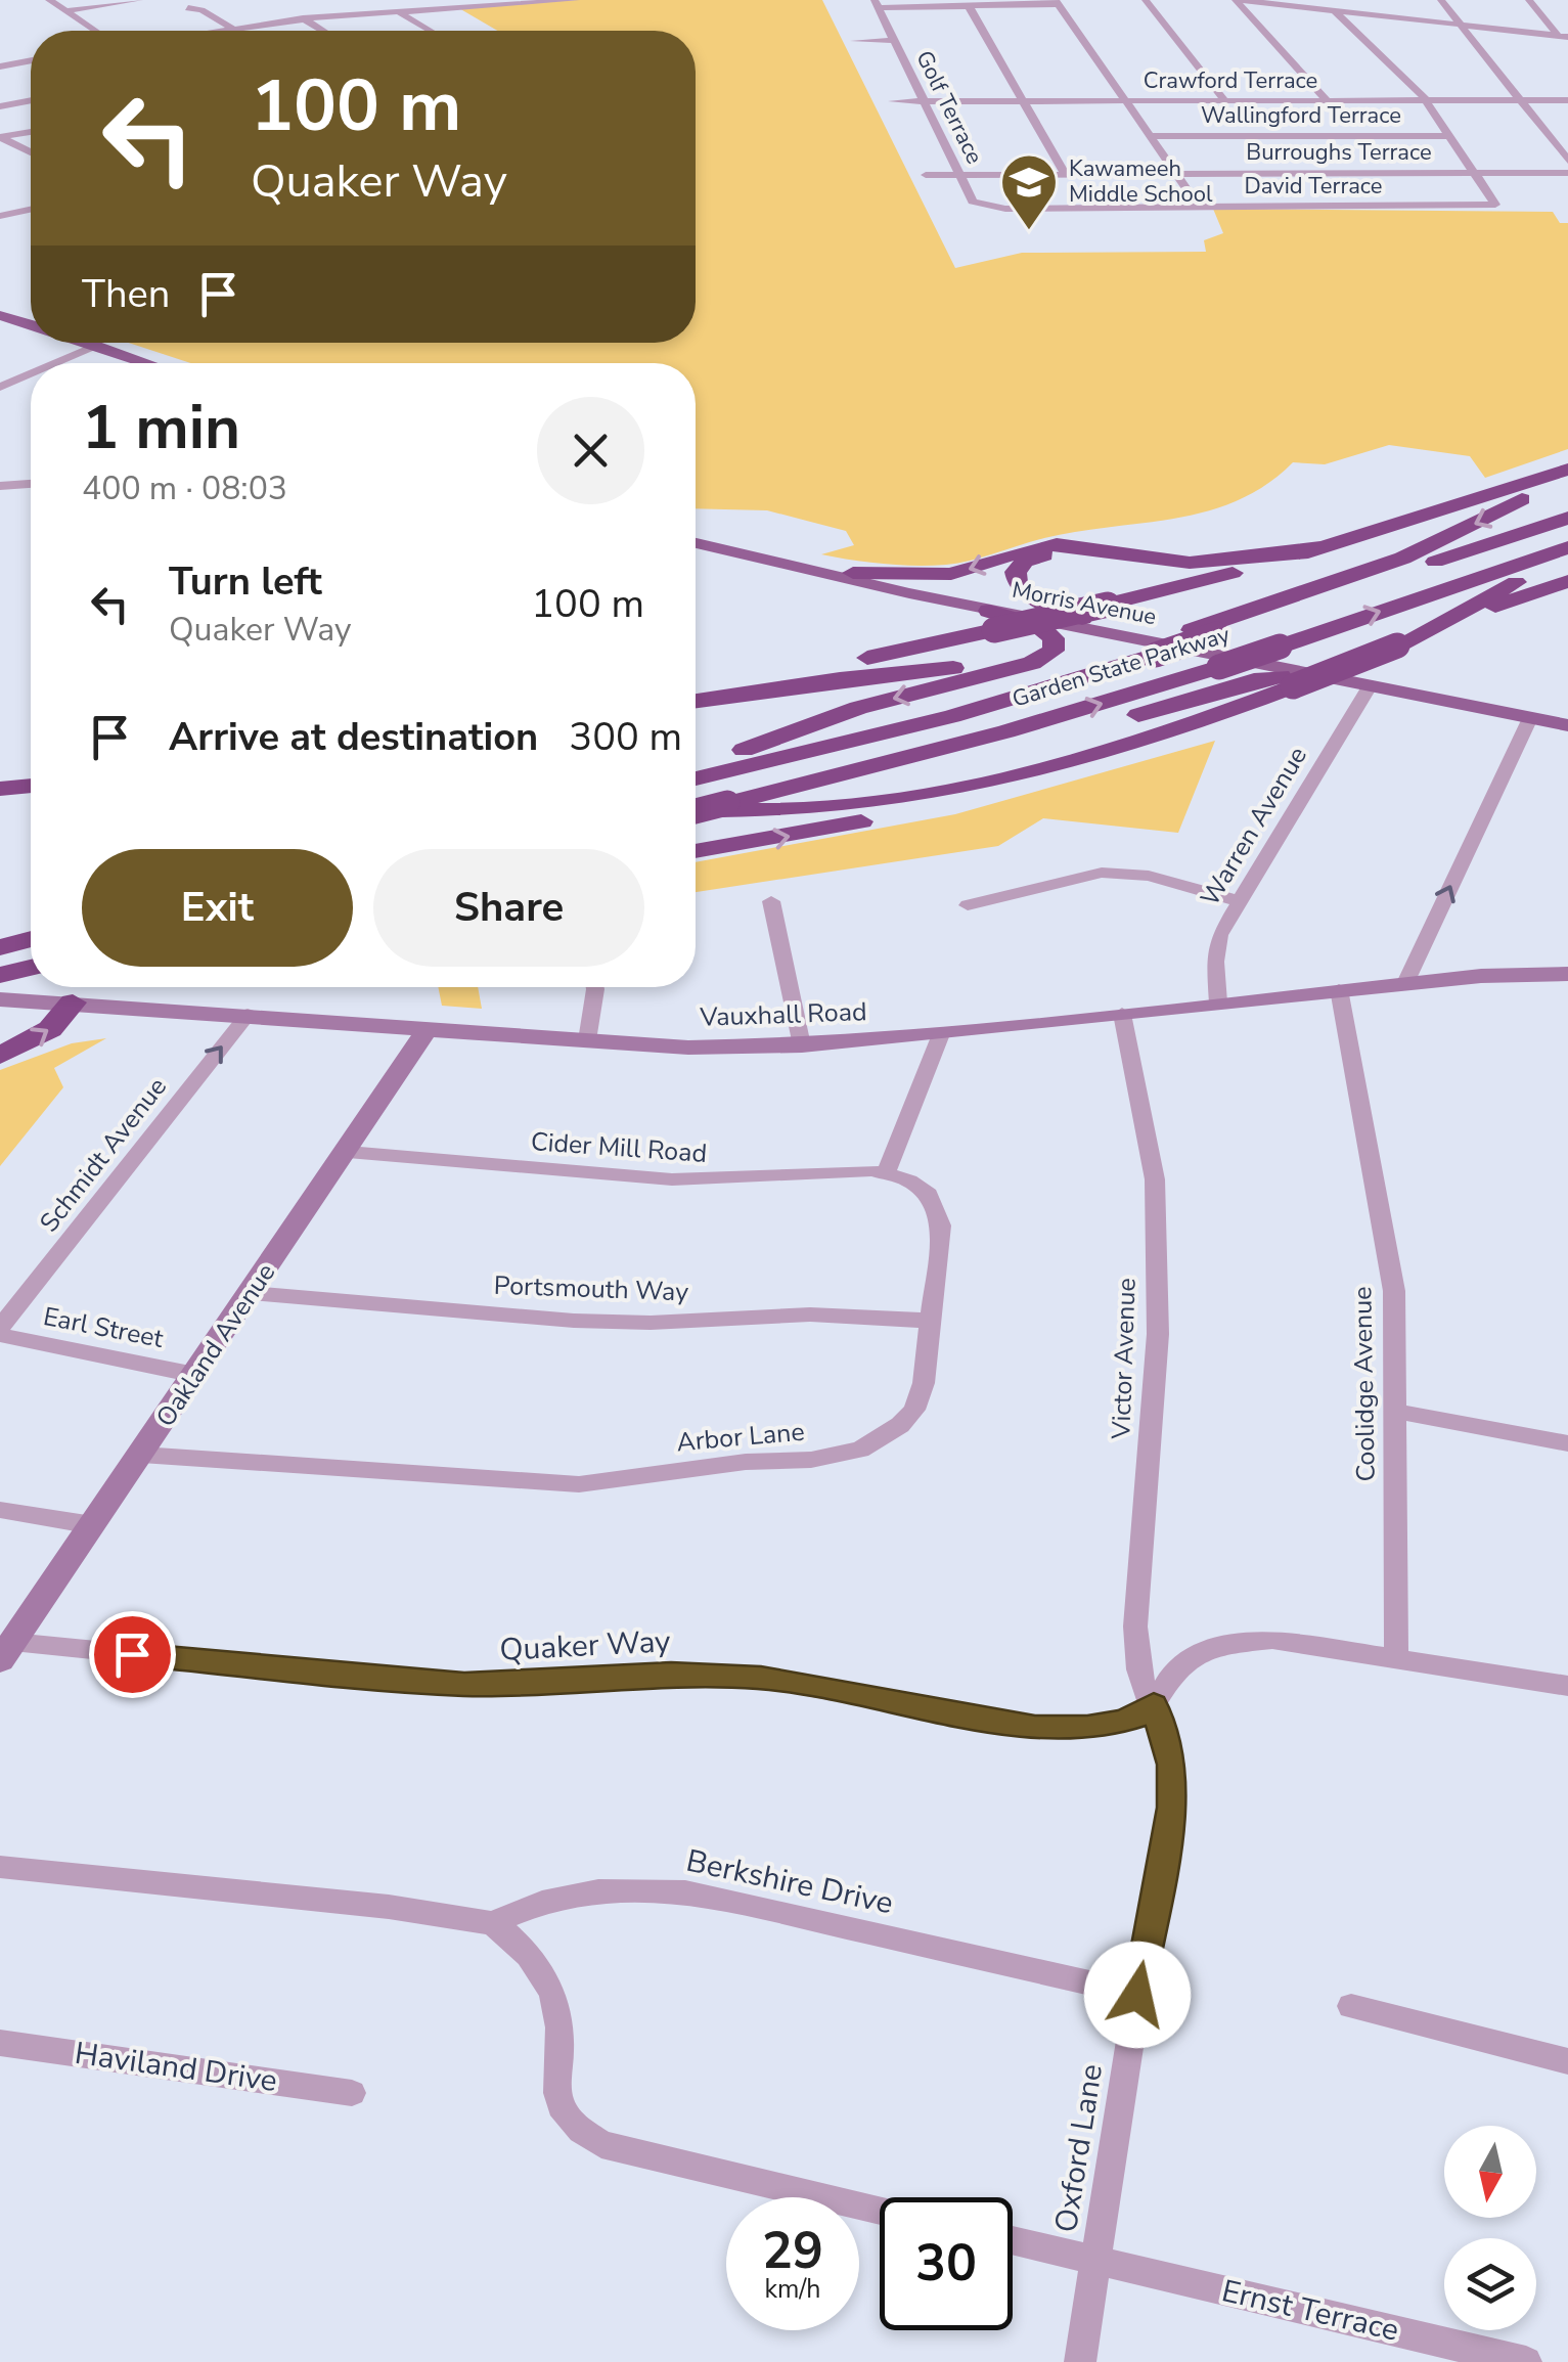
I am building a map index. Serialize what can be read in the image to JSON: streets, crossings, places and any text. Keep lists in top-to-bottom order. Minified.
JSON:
{"streets":{"highway":["Garden State Parkway"],"main road":["Morris Avenue"],"street":["Crawford Terrace","Golf Terrace","Wallingford Terrace","Burroughs Terrace","David Terrace","Warren Avenue","Vauxhall Road","Cider Mill Road","Schmidt Avenue","Portsmouth Way","Earl Street","Oakland Avenue","Victor Avenue","Coolidge Avenue","Arbor Lane","Quaker Way","Berkshire Drive","Haviland Drive","Oxford Lane","Ernst Terrace"]},"crossings":[["Crawford Terrace","Golf Terrace"],["Golf Terrace","Burroughs Terrace"],["Golf Terrace","David Terrace"],["Burroughs Terrace","David Terrace"],["Morris Avenue","Warren Avenue"],["Warren Avenue","Vauxhall Road"],["Vauxhall Road","Schmidt Avenue"],["Vauxhall Road","Oakland Avenue"],["Vauxhall Road","Victor Avenue"],["Vauxhall Road","Coolidge Avenue"],["Cider Mill Road","Oakland Avenue"],["Cider Mill Road","Arbor Lane"],["Schmidt Avenue","Earl Street"],["Portsmouth Way","Oakland Avenue"],["Portsmouth Way","Arbor Lane"],["Earl Street","Oakland Avenue"],["Oakland Avenue","Arbor Lane"],["Oakland Avenue","Quaker Way"],["Victor Avenue","Quaker Way"],["Victor Avenue","Oxford Lane"],["Quaker Way","Oxford Lane"],["Berkshire Drive","Oxford Lane"],["Oxford Lane","Ernst Terrace"]],"one_way":["Schmidt Avenue"],"places":{"school or university":["Kawameeh Middle School"]},"north":"bottom","page":{"turn":["100 m","Quaker Way"],"then":"Then","heading":["1 min","400 m · 08:03"],"list":[{"name":"Turn left","note":"Quaker Way","value":"100 m"},{"name":"Arrive at destination","value":"300 m"}],"buttons":["Exit","Share"],"speed":"29 km/h","limit":"30"}}
